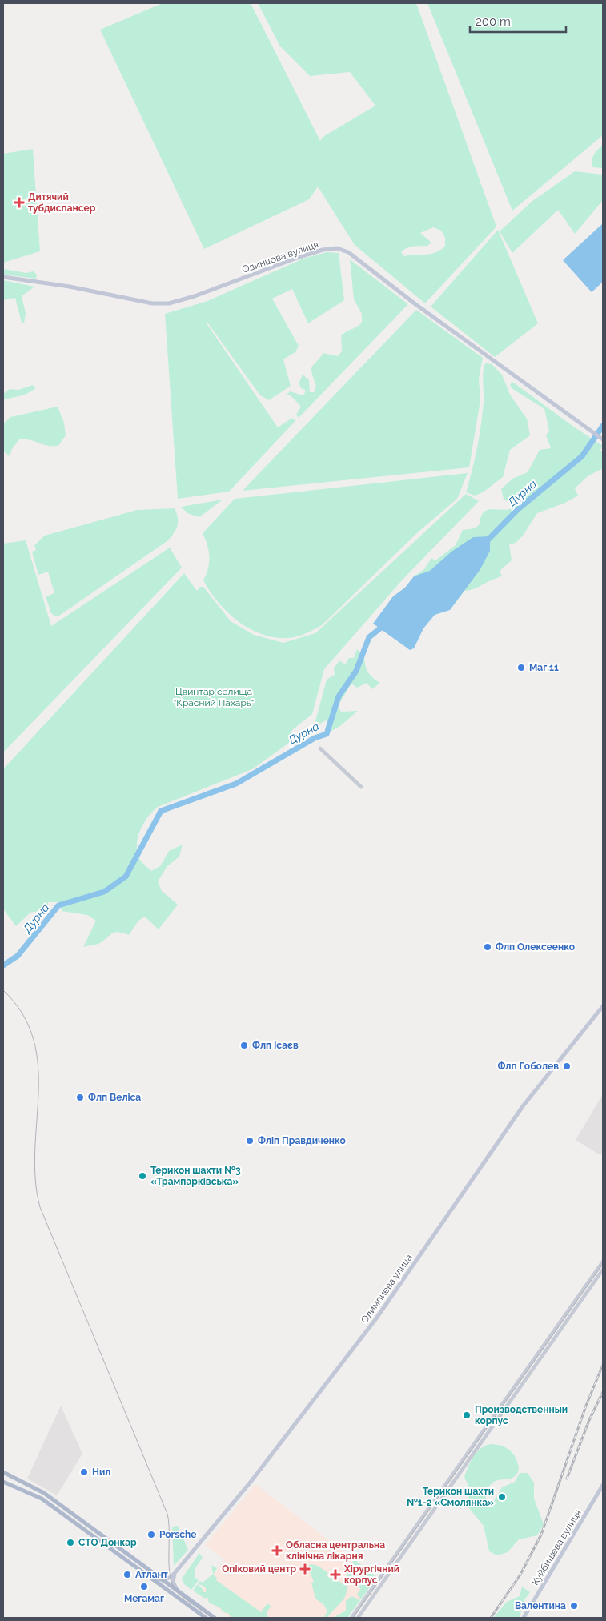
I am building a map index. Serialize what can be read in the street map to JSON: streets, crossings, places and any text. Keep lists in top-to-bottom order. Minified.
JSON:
{"streets":{"main road":["Одинцова вулиця","Олимпиева улица","Куйбишева вулиця"]},"water":["Дурна"],"parks":["Цвинтар селища \"Красний Пахарь\""],"places":{"health":["Дитячий тубдиспансер","Обласна центральна клінічна лікарня","Опіковий центр","Хірургічний корпус"],"other":["Маг.11","Флп Олексеенко","Флп Ісаєв","Флп Гоболев","Флп Веліса","Фліп Правдиченко","Терикон шахти №3 «Трампарківська»","Производственный корпус","Нил","Терикон шахти №1-2 «Смолянка»","Porsche","СТО Донкар","Атлант","Мегамаг","Валентина"]},"scale_bar":"200 m"}
